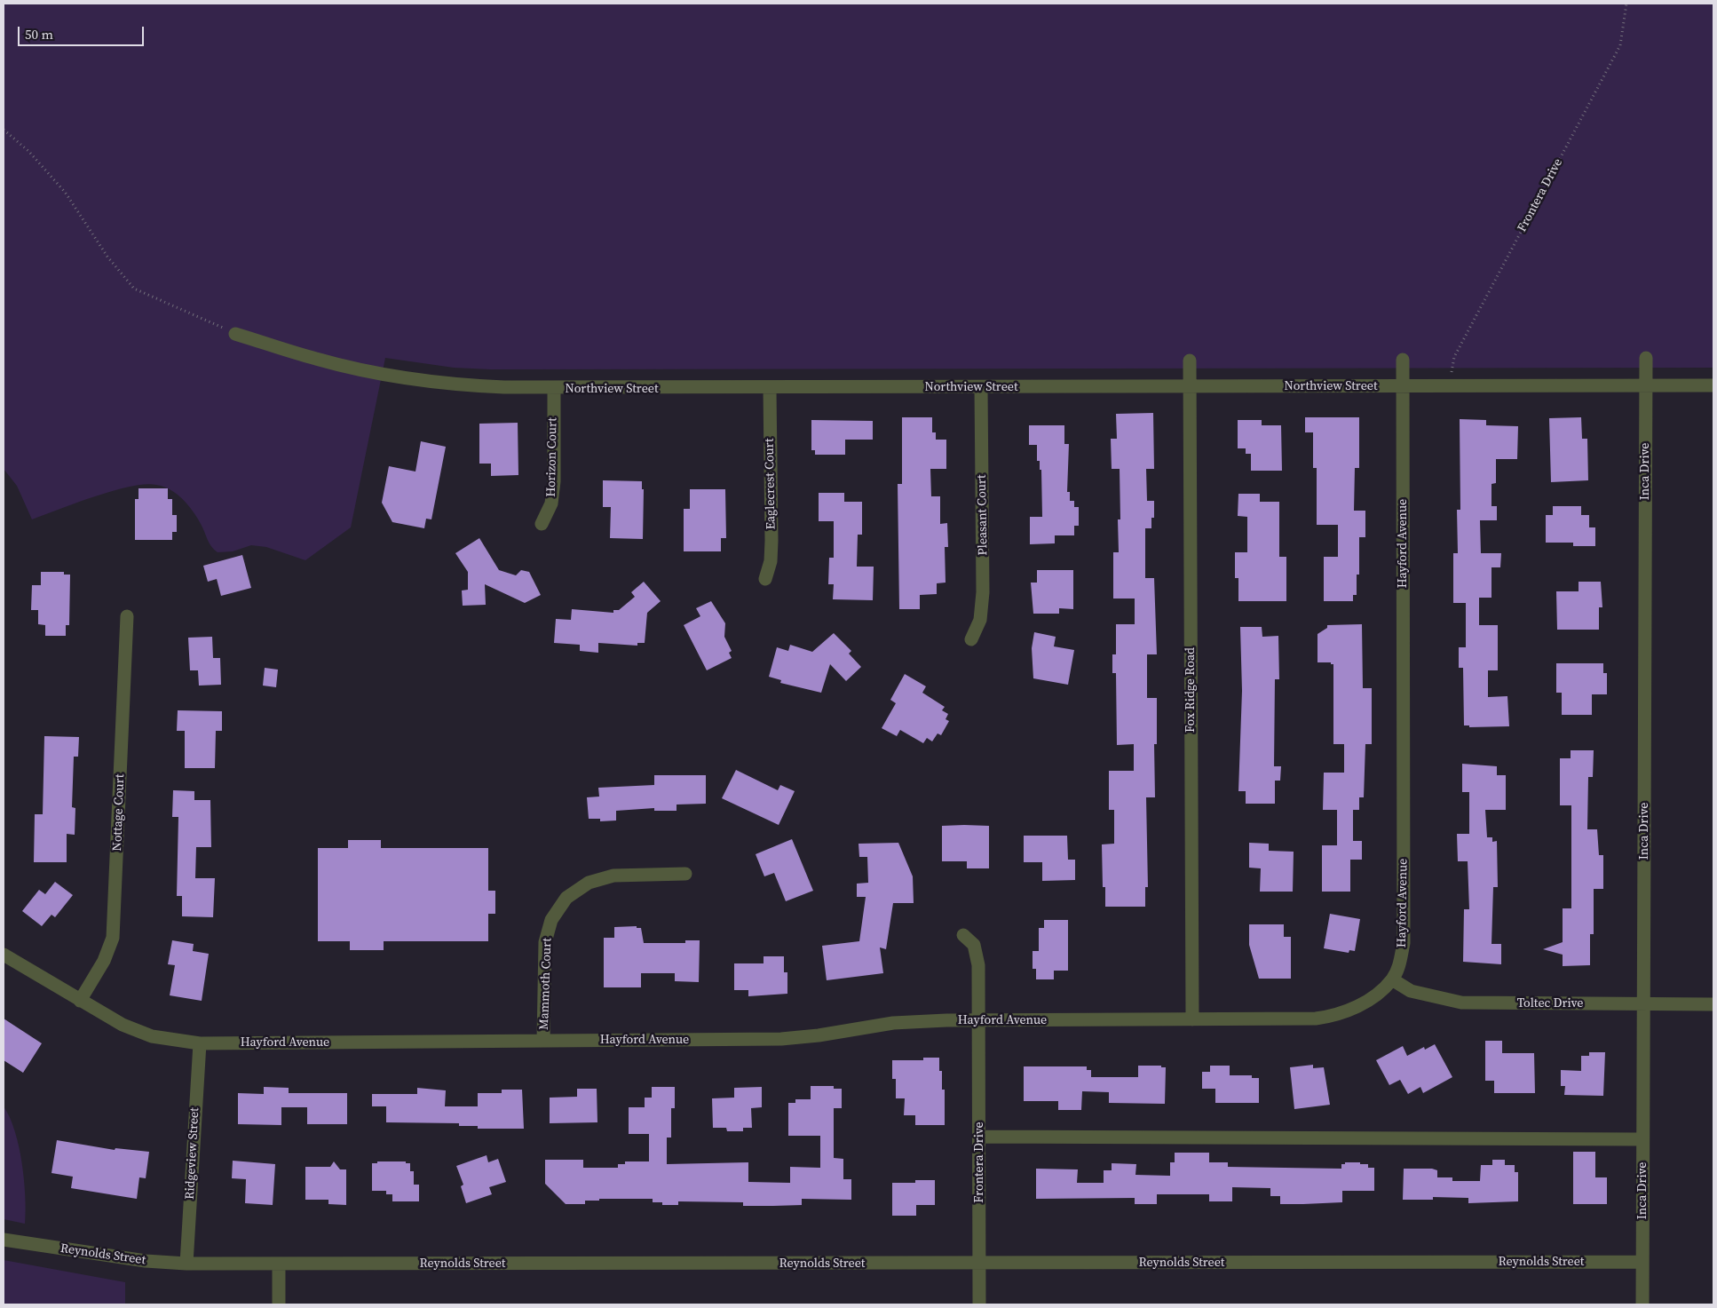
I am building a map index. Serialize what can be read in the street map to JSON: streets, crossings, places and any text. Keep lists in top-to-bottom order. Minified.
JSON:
{"streets":{"street":["Frontera Drive","Northview Street","Horizon Court","Inca Drive","Eaglecrest Court","Pleasant Court","Hayford Avenue","Fox Ridge Road","Nottage Court","Mammoth Court","Toltec Drive","Ridgeview Street","Reynolds Street"]},"crossings":[["Frontera Drive","Northview Street"],["Frontera Drive","Hayford Avenue"],["Frontera Drive","Reynolds Street"],["Northview Street","Horizon Court"],["Northview Street","Inca Drive"],["Northview Street","Eaglecrest Court"],["Northview Street","Pleasant Court"],["Northview Street","Hayford Avenue"],["Northview Street","Fox Ridge Road"],["Inca Drive","Toltec Drive"],["Inca Drive","Reynolds Street"],["Hayford Avenue","Fox Ridge Road"],["Hayford Avenue","Nottage Court"],["Hayford Avenue","Mammoth Court"],["Hayford Avenue","Toltec Drive"],["Hayford Avenue","Ridgeview Street"],["Ridgeview Street","Reynolds Street"]],"scale_bar":"50 m"}
